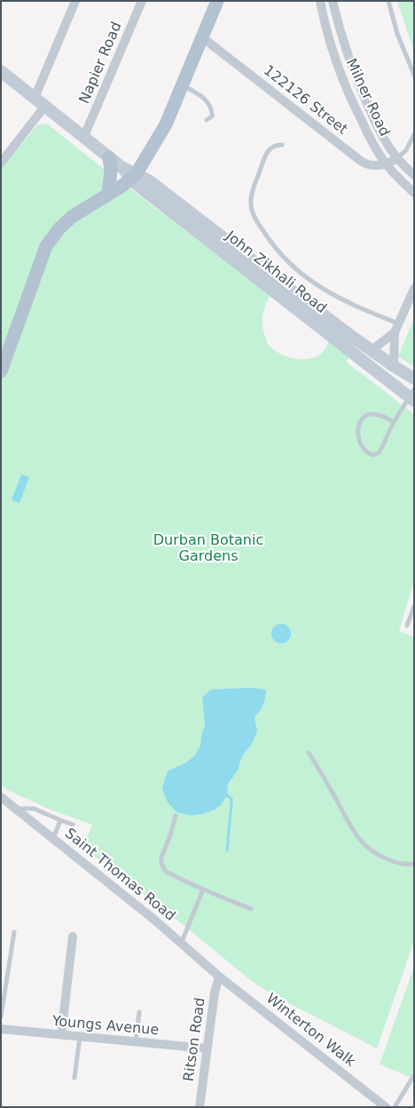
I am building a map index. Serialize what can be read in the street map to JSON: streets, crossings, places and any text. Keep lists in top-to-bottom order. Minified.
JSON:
{"streets":{"main road":["John Zikhali Road"],"street":["Napier Road","Milner Road","122126 Street","Saint Thomas Road","Youngs Avenue","Winterton Walk","Ritson Road"]},"crossings":[["Napier Road","John Zikhali Road"],["Milner Road","122126 Street"],["Saint Thomas Road","Winterton Walk"],["Saint Thomas Road","Ritson Road"],["Youngs Avenue","Ritson Road"],["Winterton Walk","Ritson Road"]],"parks":["Durban Botanic Gardens"]}
